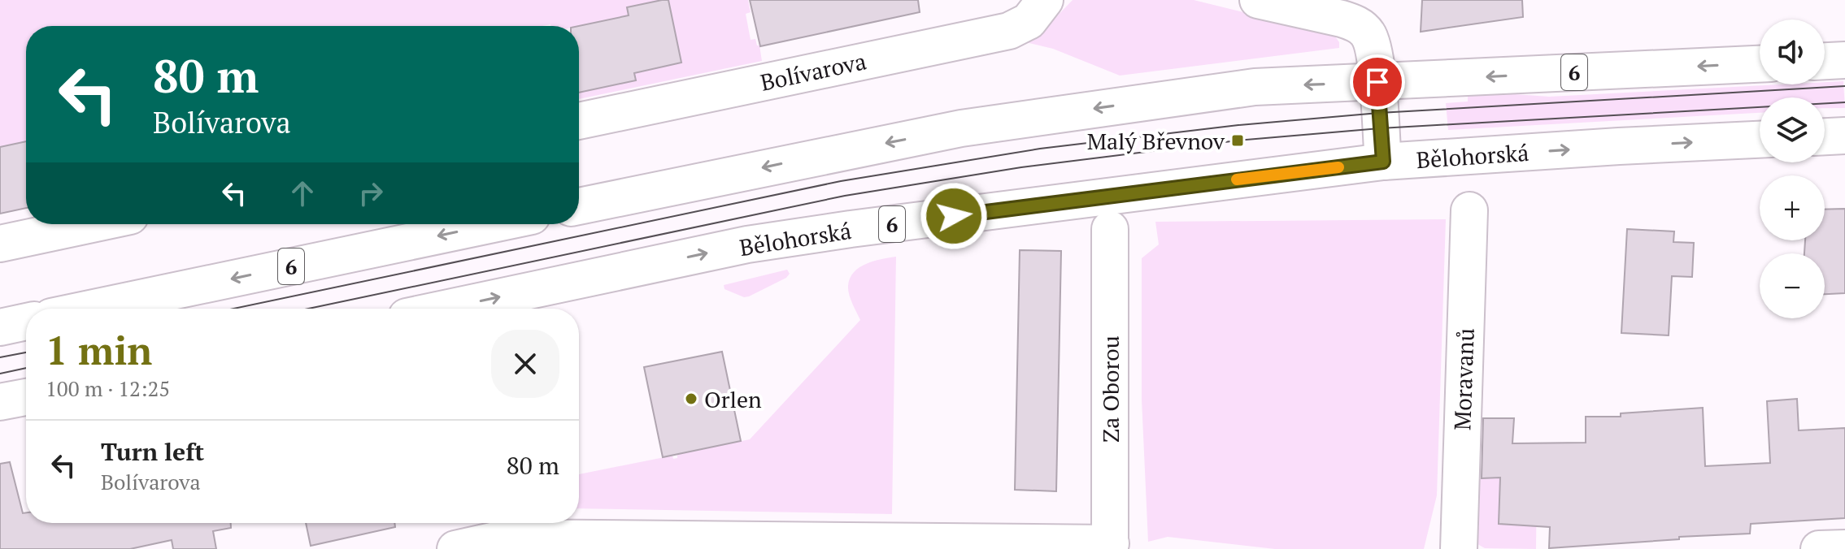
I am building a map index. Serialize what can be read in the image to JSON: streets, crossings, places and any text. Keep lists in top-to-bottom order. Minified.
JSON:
{"streets":{"main road":["Bolívarova","6","Bělohorská","Moravanů","Za Oborou"]},"places":{"transit":["Malý Břevnov"],"other":["Orlen"]},"page":{"map_buttons":["+","−"],"turn":["80 m","Bolívarova"],"heading":["1 min","100 m · 12:25"],"list":[{"name":"Turn left","note":"Bolívarova","value":"80 m"}]}}
